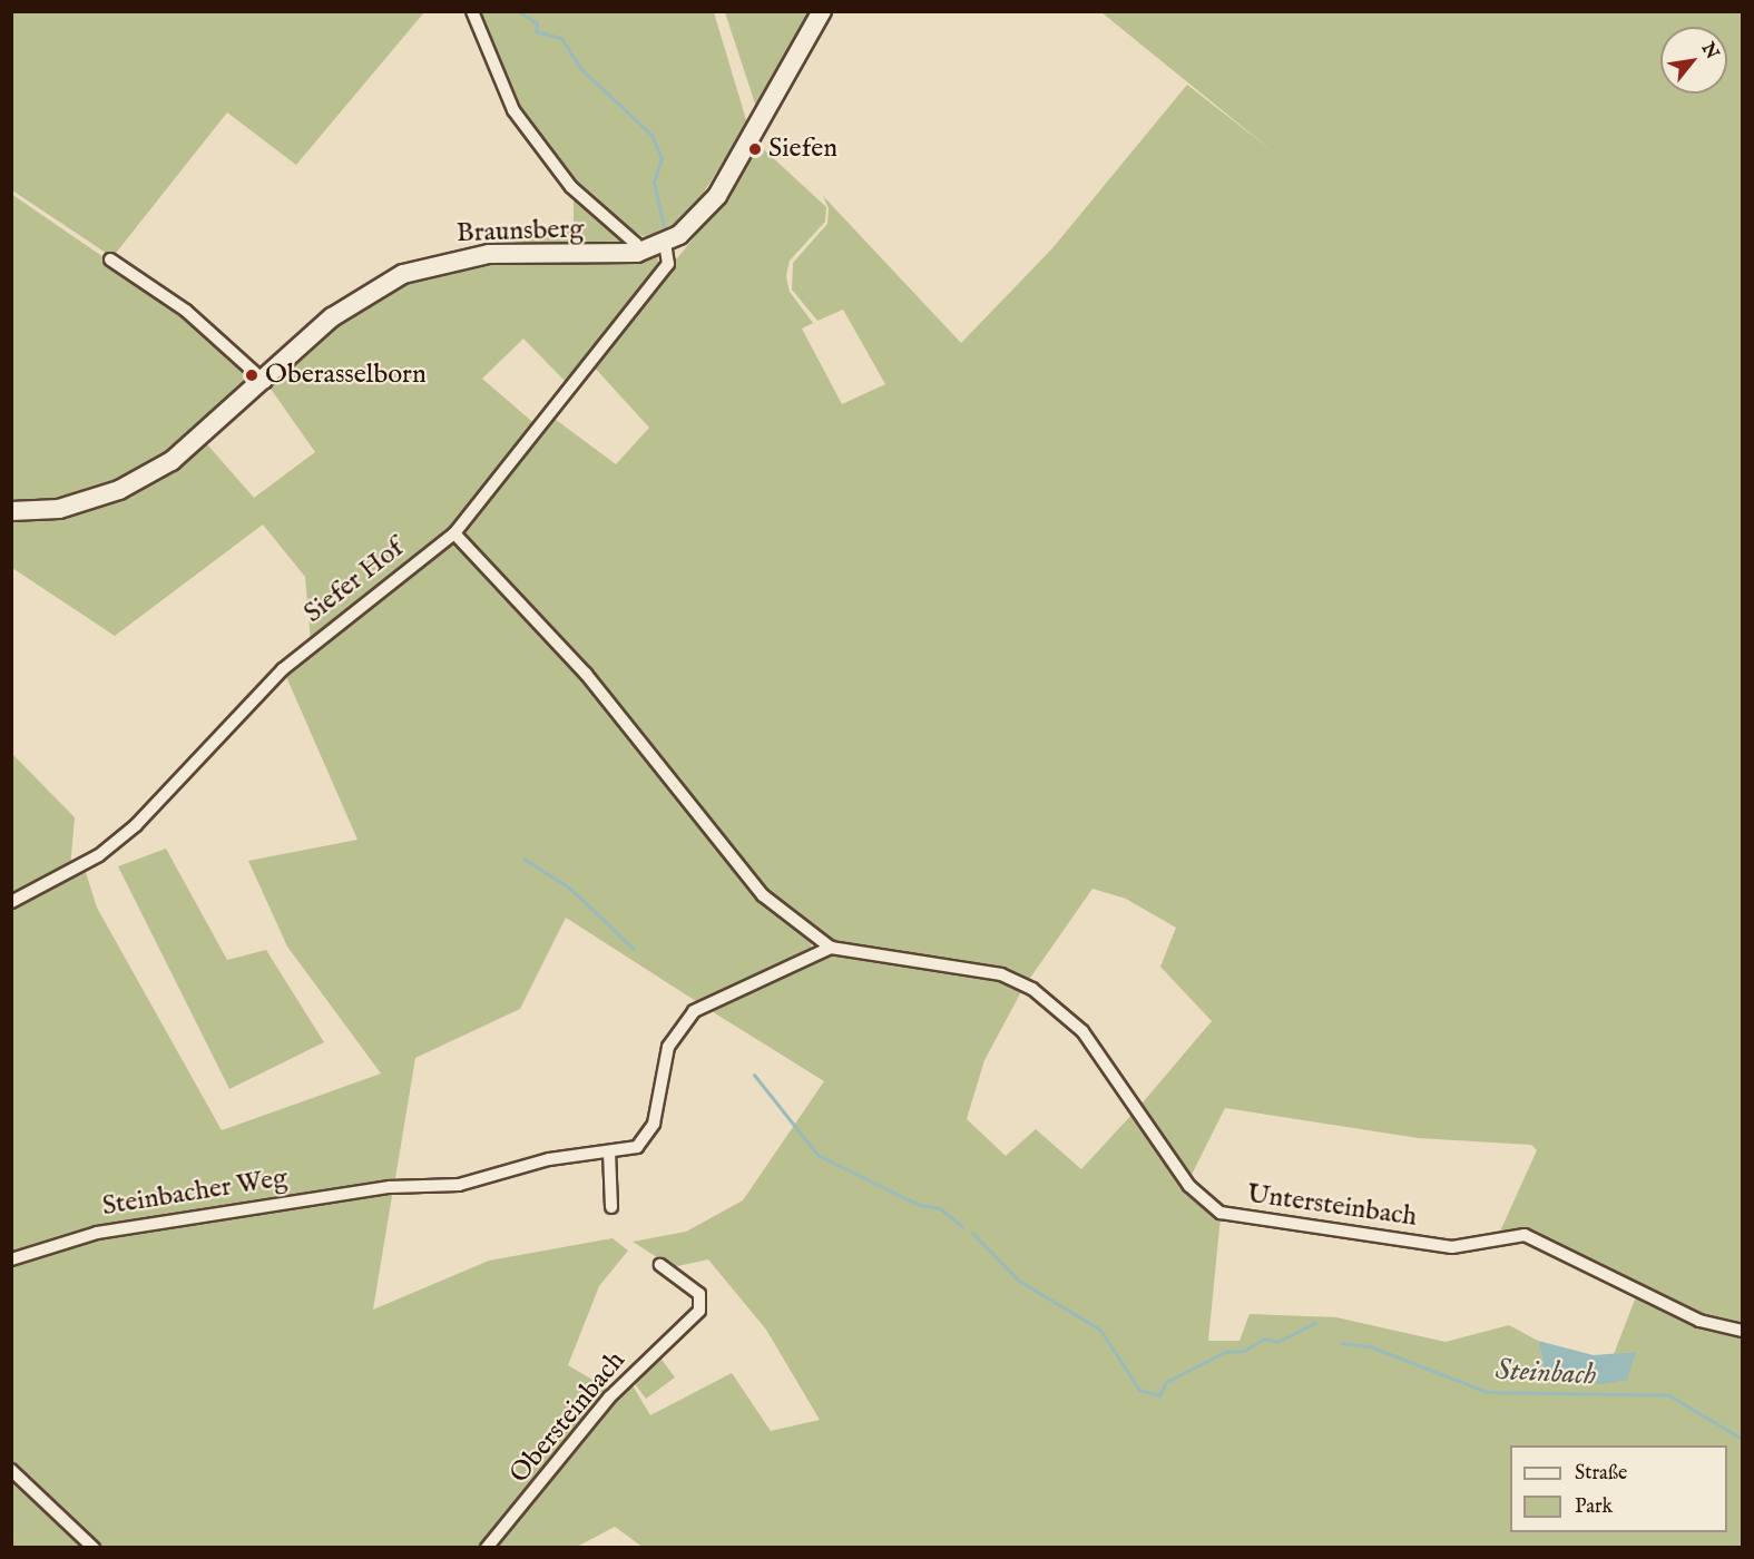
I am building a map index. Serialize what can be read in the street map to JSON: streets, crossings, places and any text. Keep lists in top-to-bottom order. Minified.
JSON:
{"streets":{"main road":["Braunsberg"],"street":["Siefer Hof","Steinbacher Weg","Untersteinbach","Obersteinbach"]},"crossings":[["Braunsberg","Siefer Hof"]],"water":["Steinbach"],"places":["Siefen","Oberasselborn"],"legend":["Straße","Park"],"north":"top right"}
